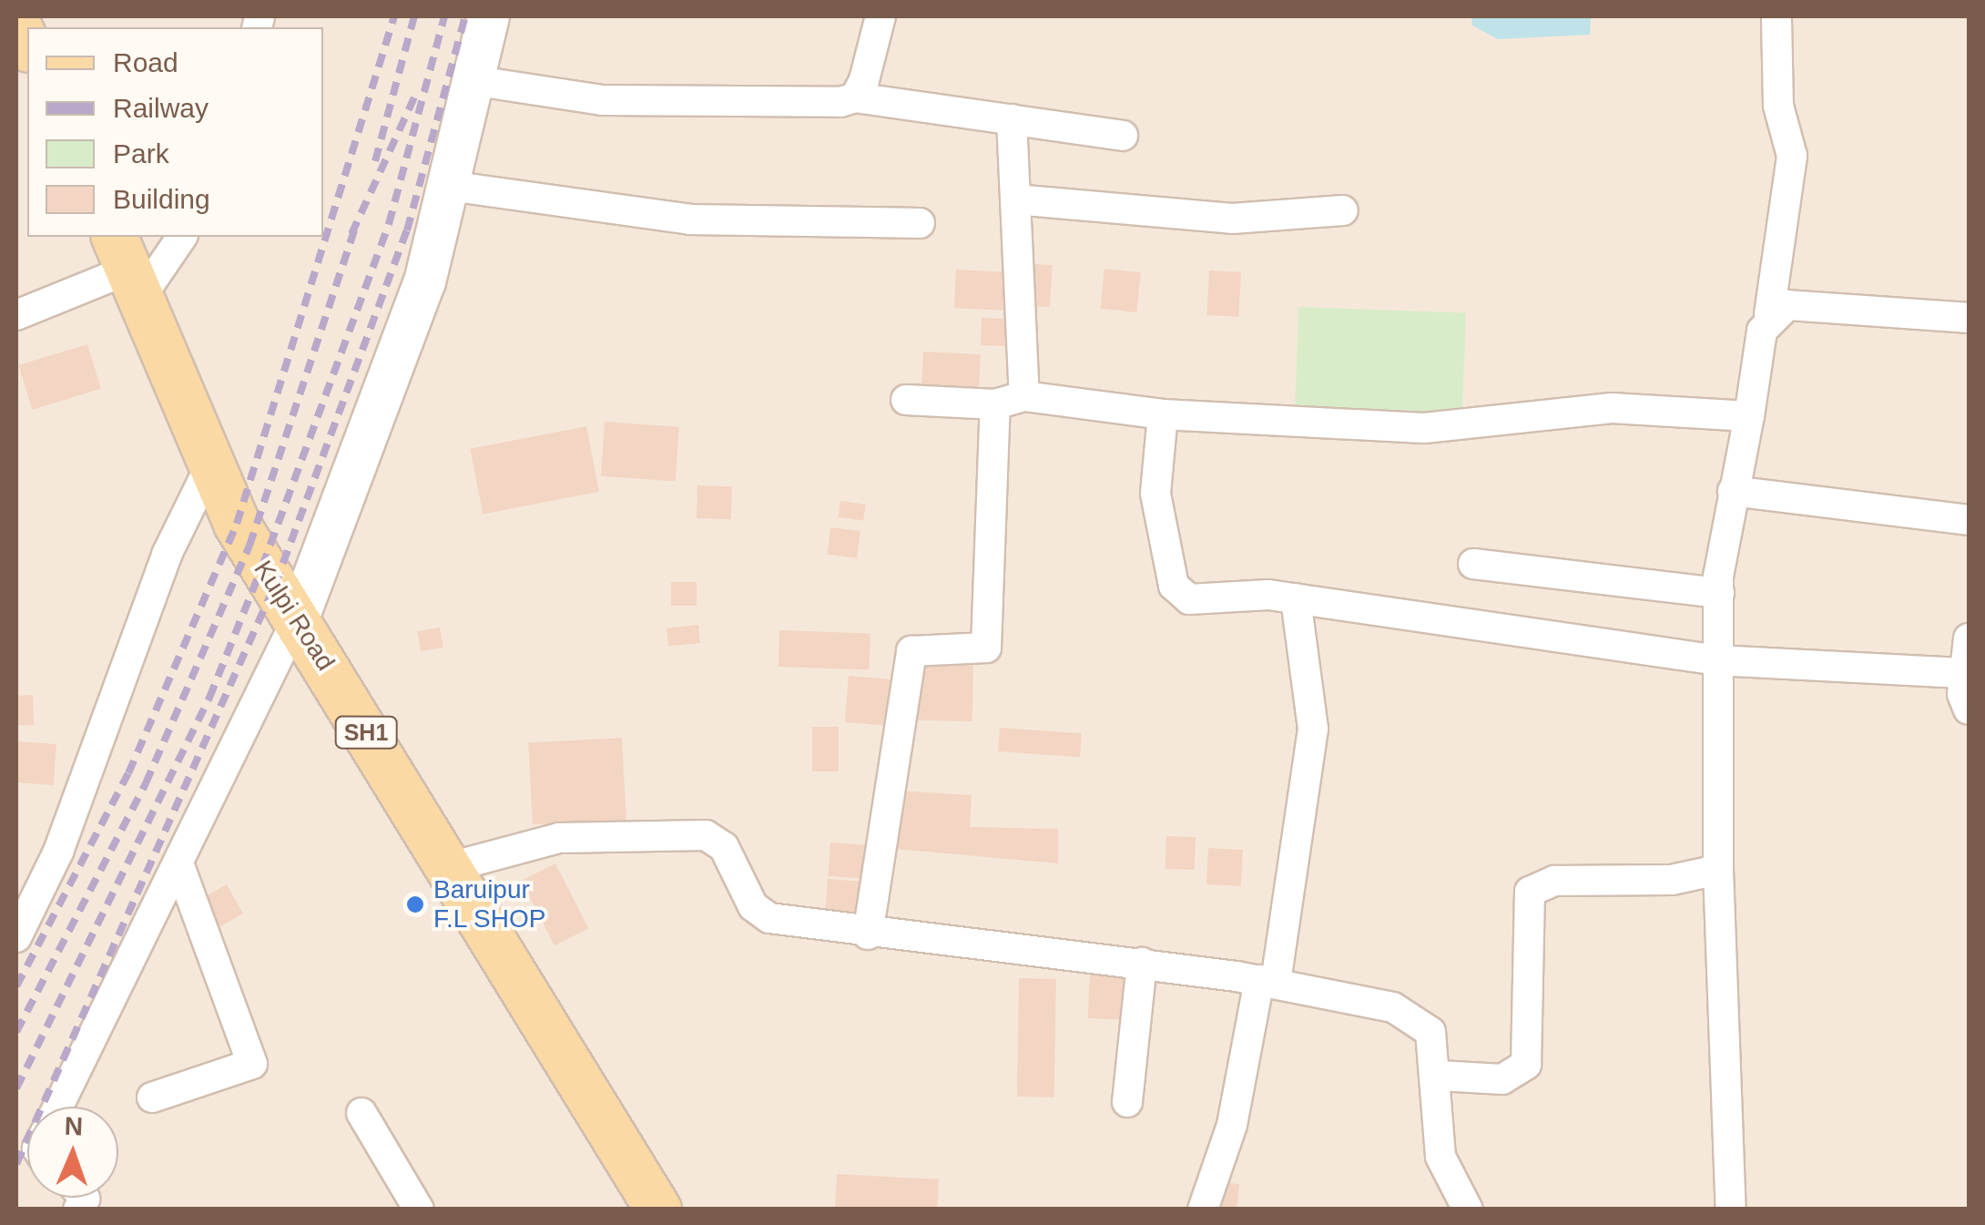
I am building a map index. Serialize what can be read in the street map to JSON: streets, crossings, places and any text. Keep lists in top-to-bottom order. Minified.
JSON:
{"streets":{"main road":["Kulpi Road","SH1"]},"places":["Baruipur F.L SHOP"],"legend":["Road","Railway","Park","Building"],"north":"top"}
